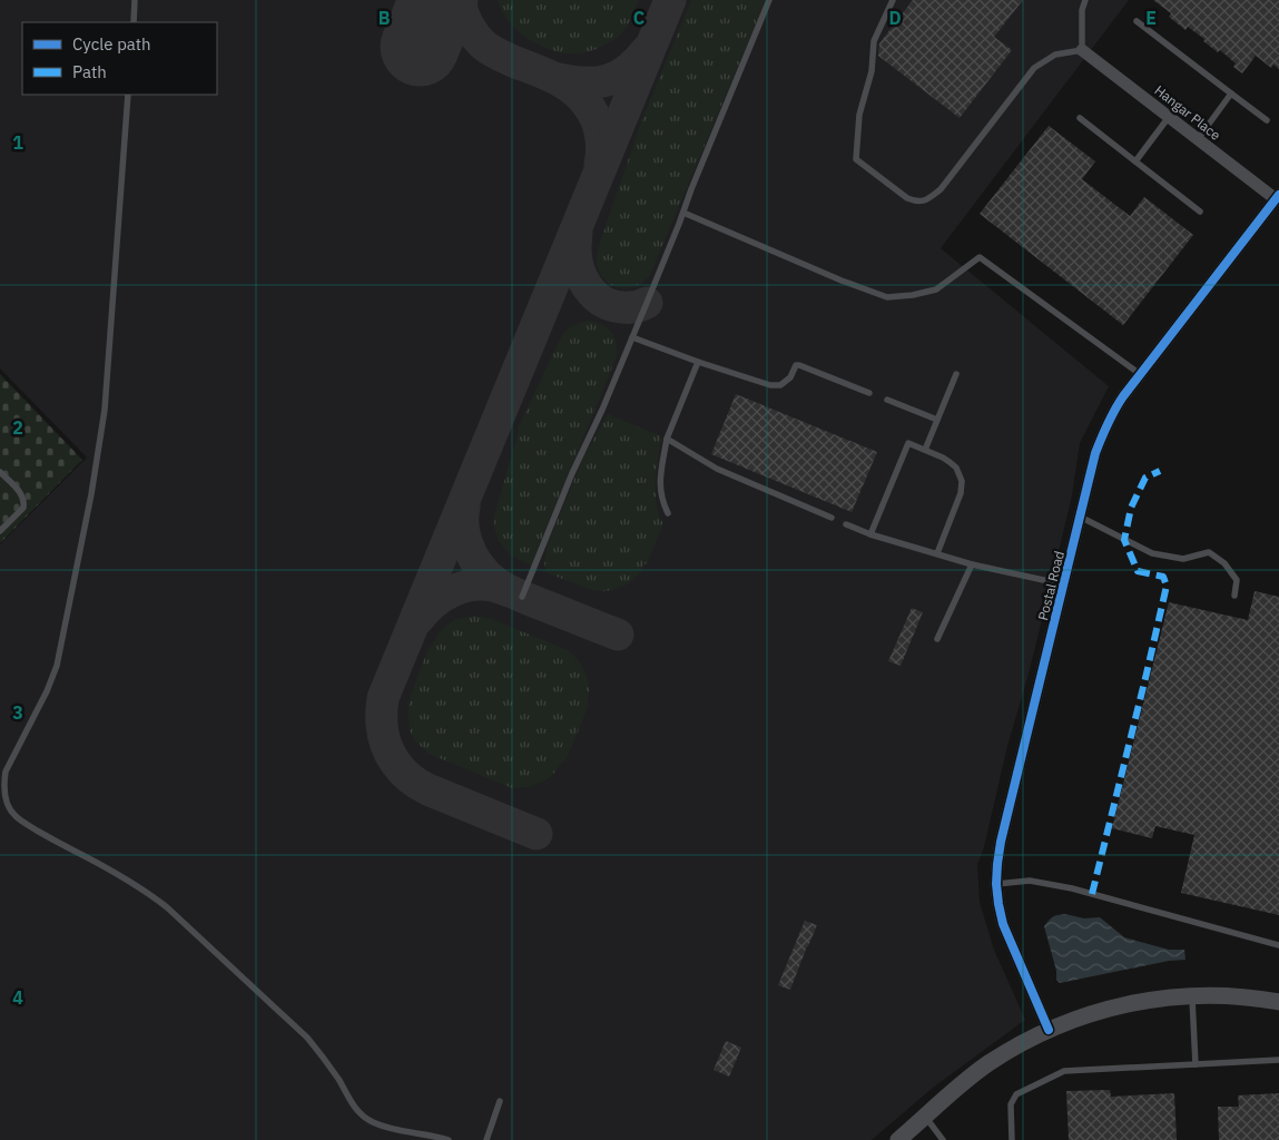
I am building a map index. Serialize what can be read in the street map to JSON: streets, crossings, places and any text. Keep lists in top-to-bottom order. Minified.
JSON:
{"streets":{"street":["Hangar Place","Postal Road"]},"crossings":[["Hangar Place","Postal Road"]],"legend":["Cycle path","Path"],"grid":{"columns":["B","C","D","E"],"rows":["1","2","3","4"]}}
